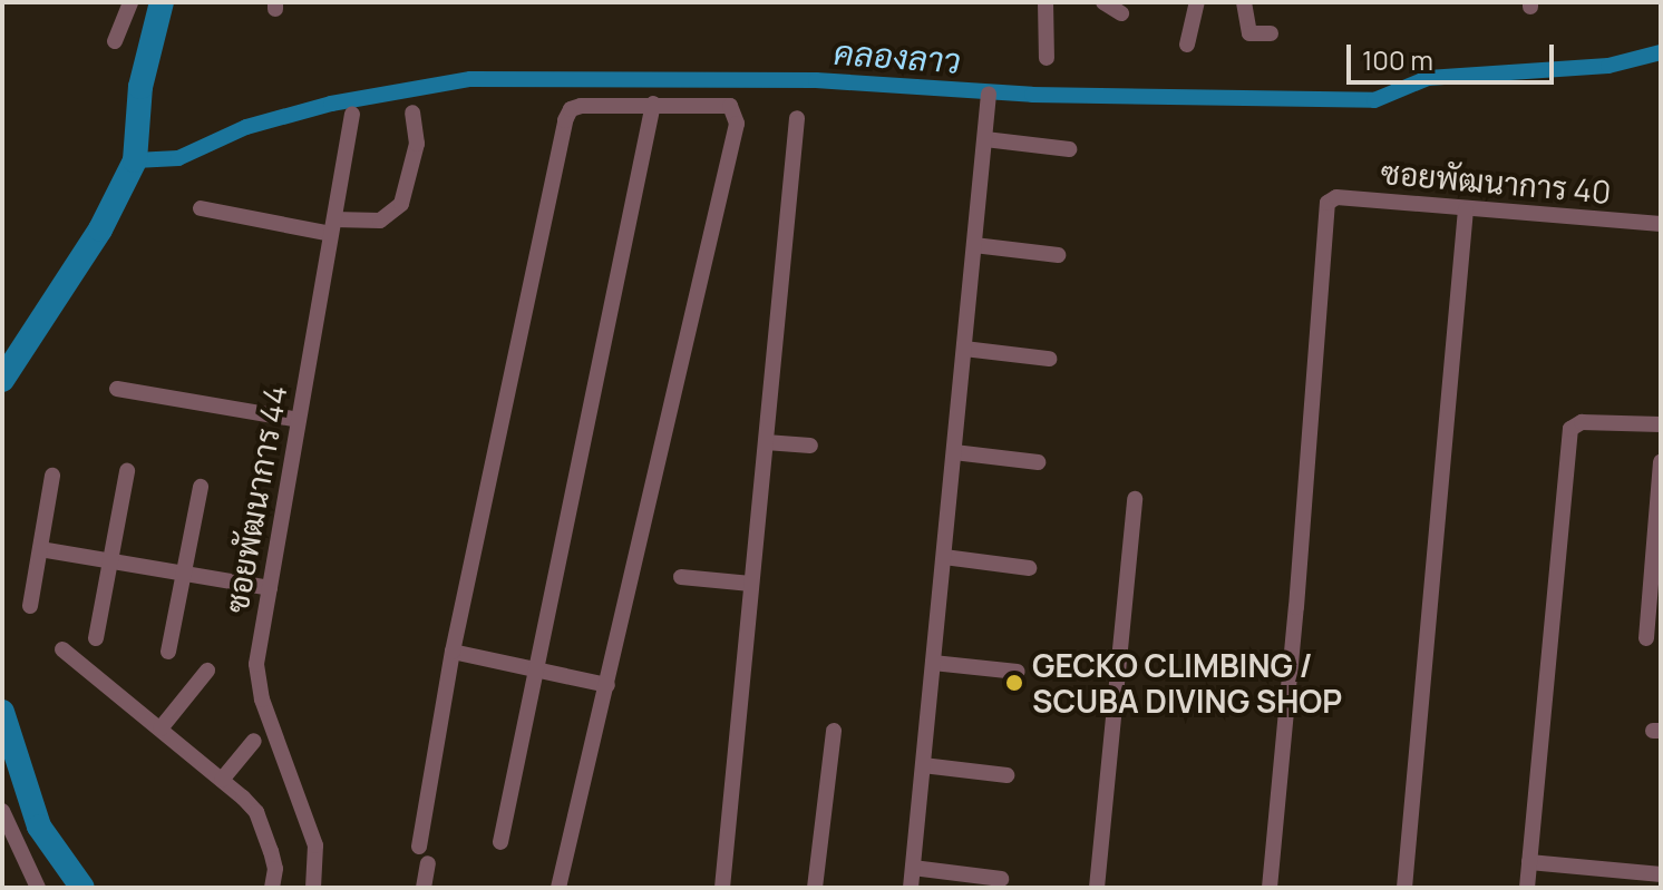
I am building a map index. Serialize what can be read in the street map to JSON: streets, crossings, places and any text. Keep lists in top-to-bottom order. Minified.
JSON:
{"streets":{"street":["ซอยพัฒนาการ 40","ซอยพัฒนาการ 44"]},"water":["คลองลาว"],"places":["GECKO CLIMBING / SCUBA DIVING SHOP"],"scale_bar":"100 m"}
